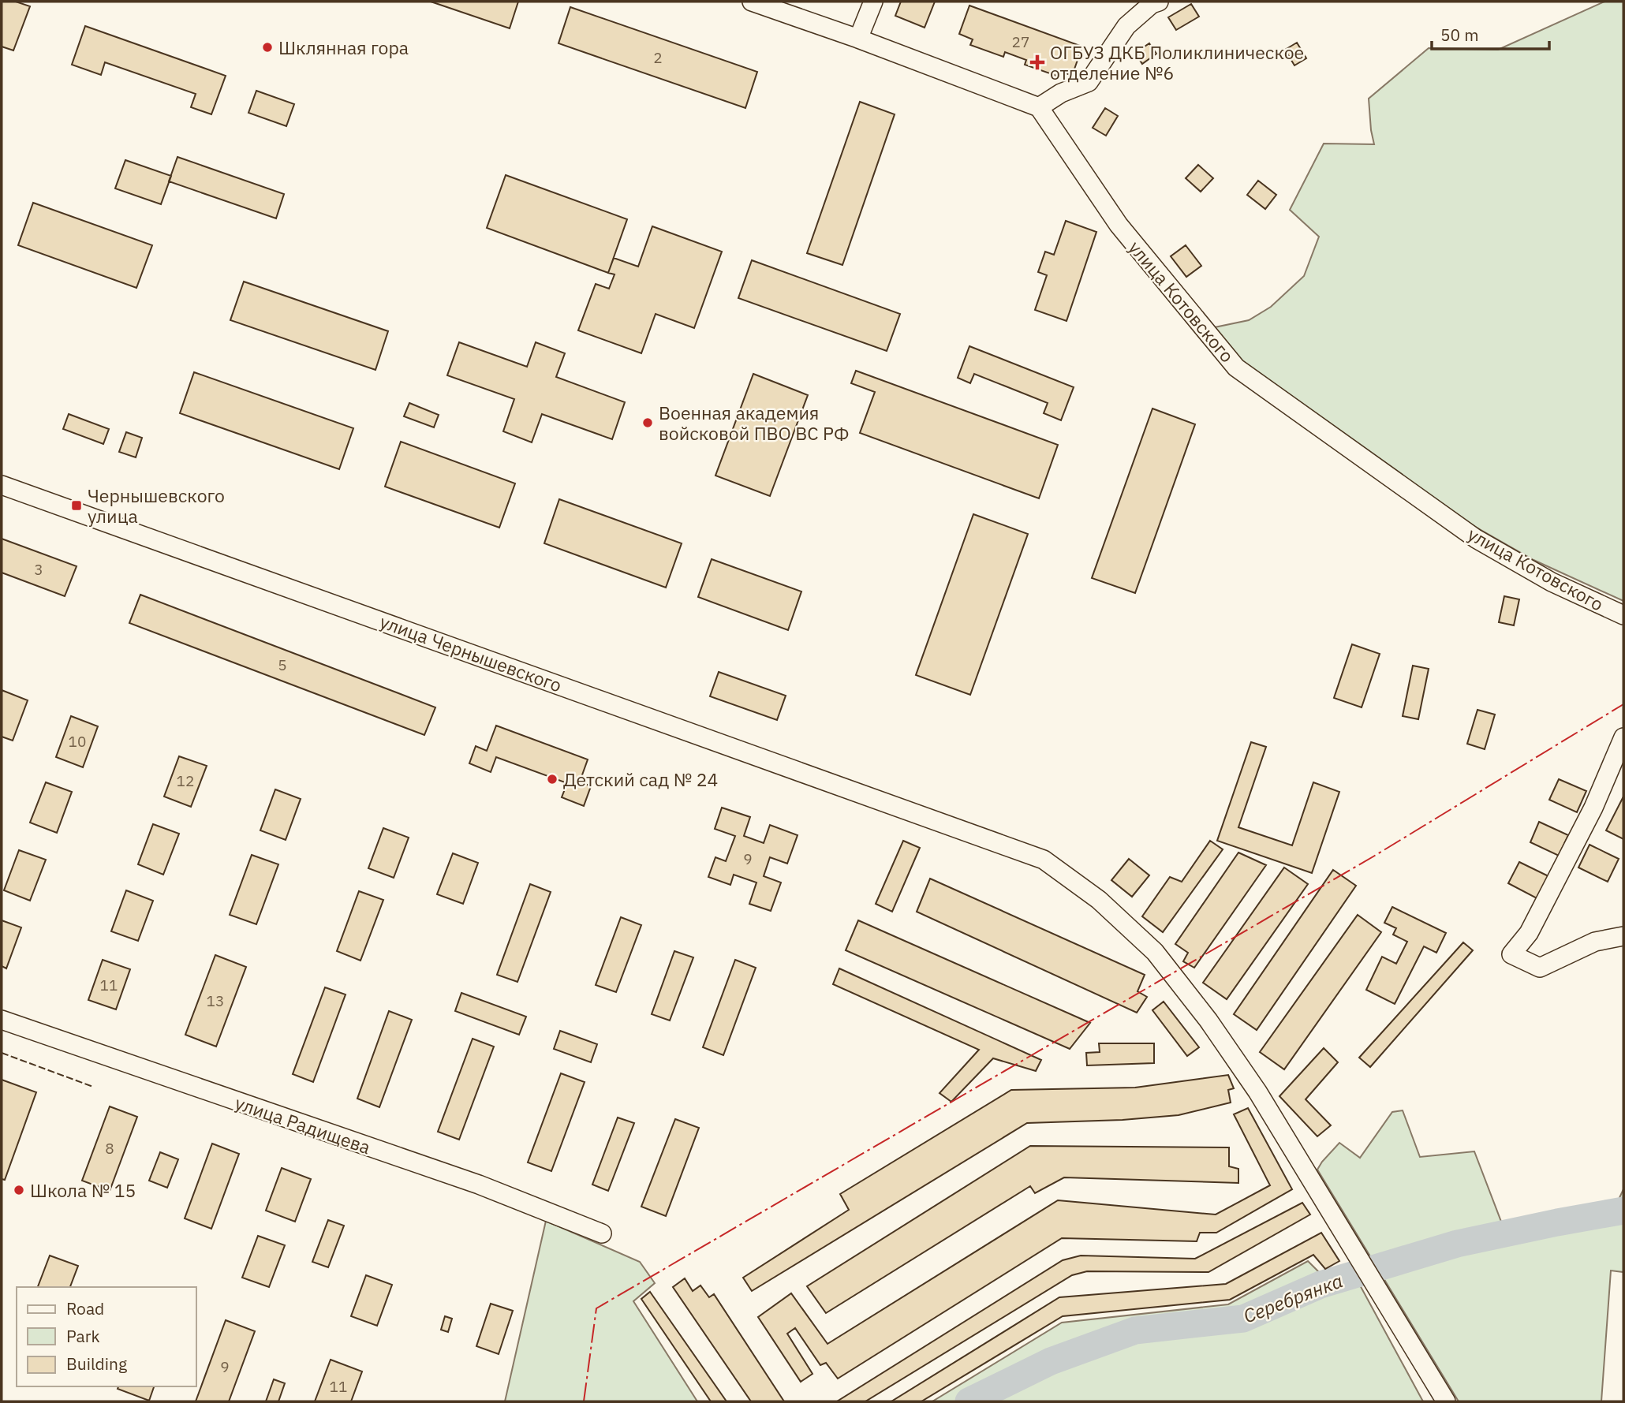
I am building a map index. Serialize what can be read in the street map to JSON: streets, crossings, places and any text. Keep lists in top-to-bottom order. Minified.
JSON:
{"streets":{"street":["улица Котовского","улица Чернышевского","улица Радищева"]},"water":["Серебрянка"],"places":{"other":["Шклянная гора","Военная академия войсковой ПВО ВС РФ","Детский сад № 24","Школа № 15"],"health":["ОГБУЗ ДКБ Поликлиническое отделение №6"],"transit":["Чернышевского улица"]},"house_numbers":["27","2","3","5","10","12","9","11","13","8","9","11"],"legend":["Road","Park","Building"],"scale_bar":"50 m"}
